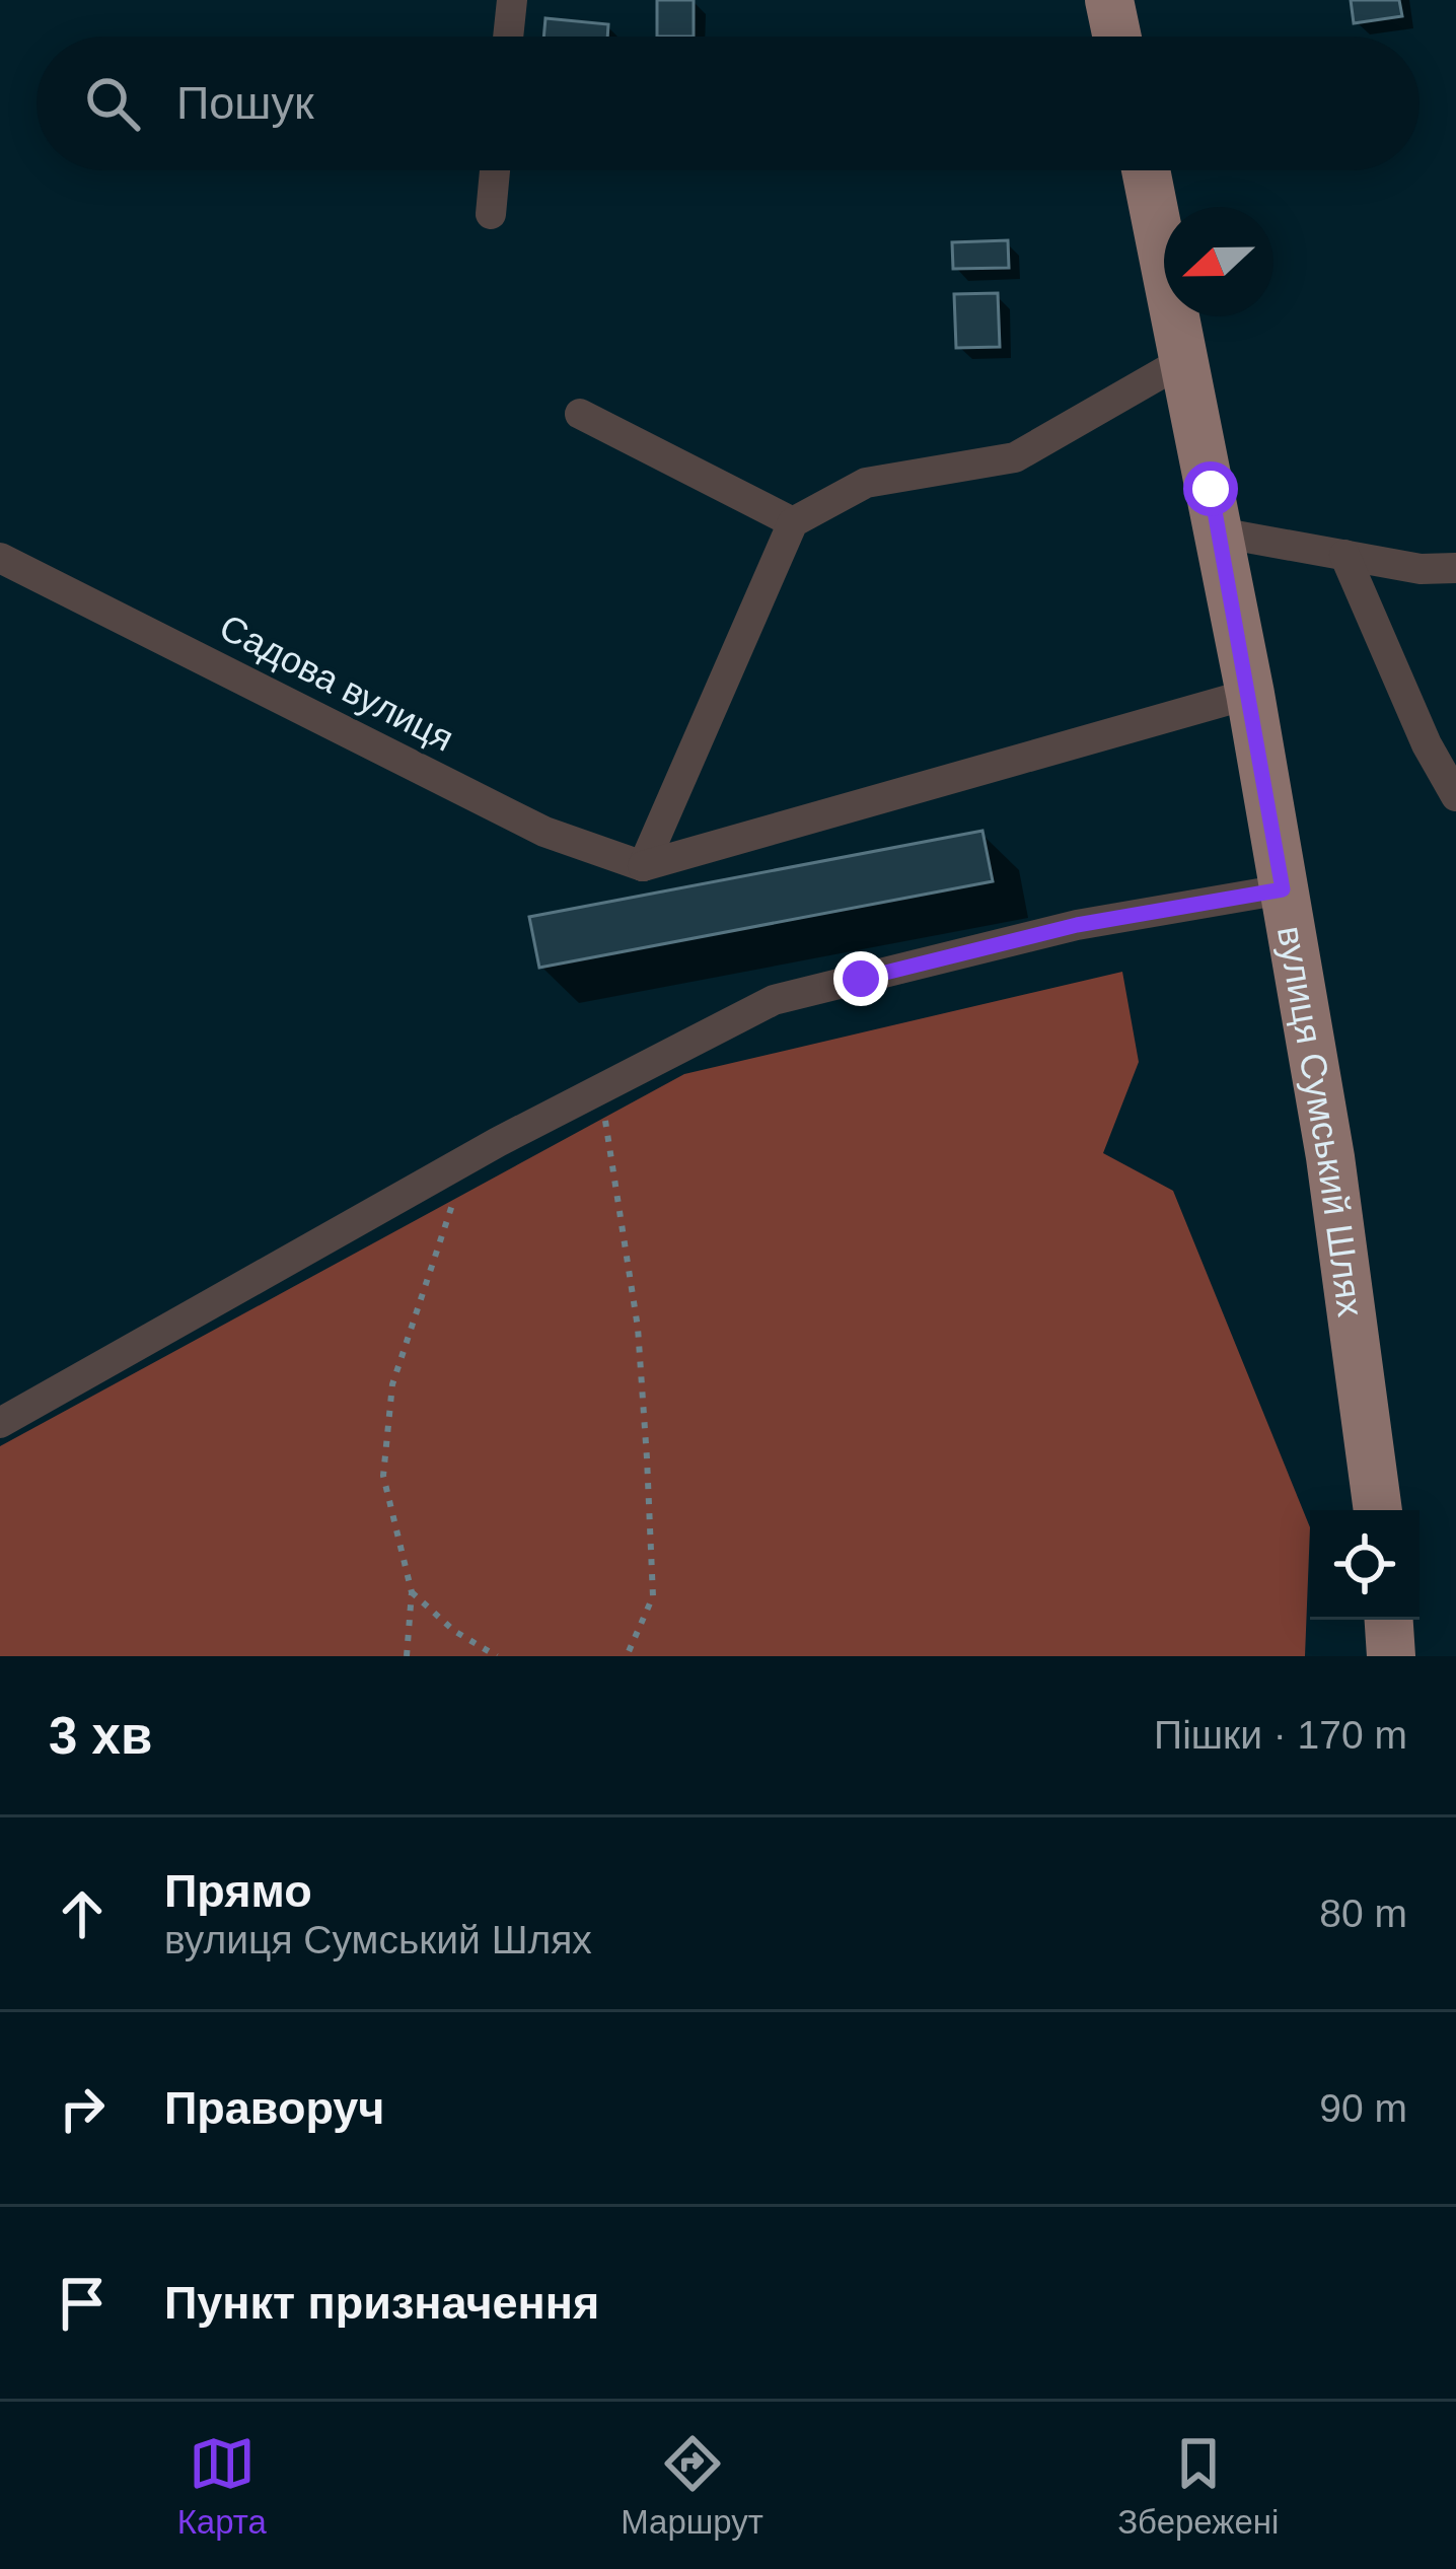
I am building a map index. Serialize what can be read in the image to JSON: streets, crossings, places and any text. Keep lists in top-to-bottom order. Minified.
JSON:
{"streets":{"main road":["вулиця Сумський Шлях"],"street":["Садова вулиця"]},"north":"left","page":{"search":"Пошук","heading":["3 хв","Пішки · 170 m"],"list":[["Прямо","вулиця Сумський Шлях","80 m"],["Праворуч","90 m"],"Пункт призначення"],"nav":["Карта","Маршрут","Збережені"]}}
